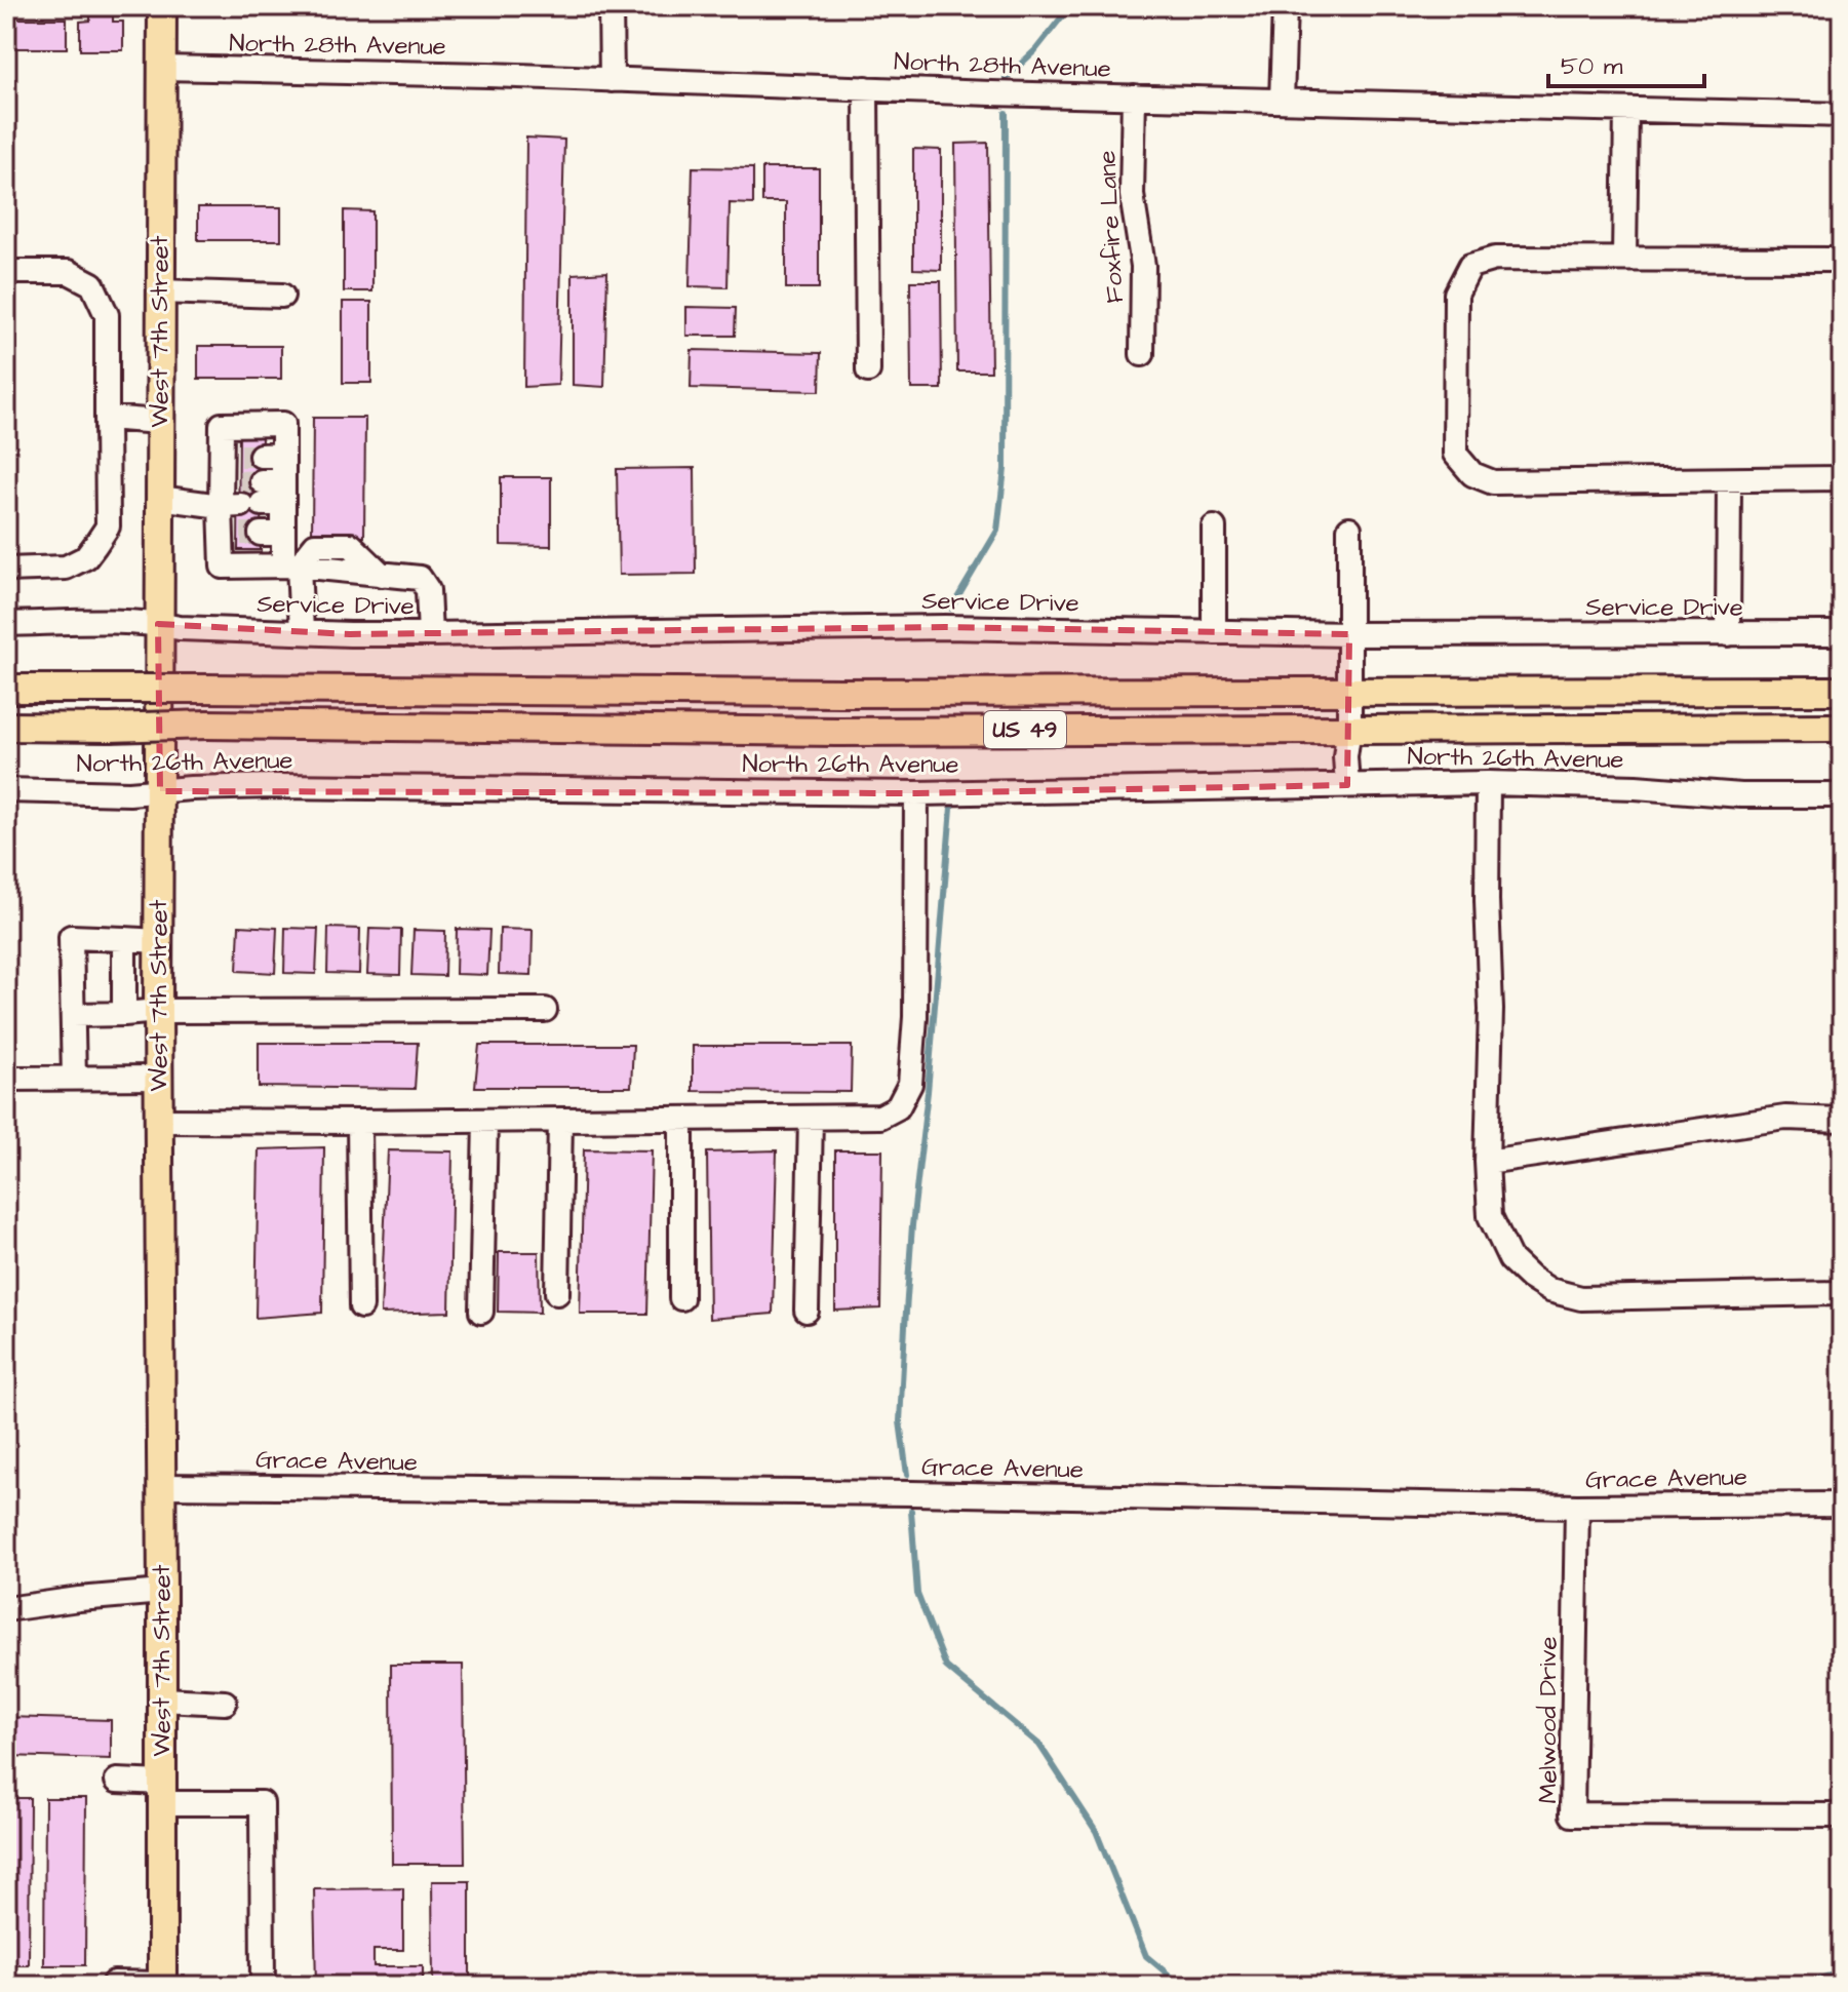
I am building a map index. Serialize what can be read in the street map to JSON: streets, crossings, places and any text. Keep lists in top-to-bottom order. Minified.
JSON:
{"streets":{"main road":["West 7th Street","US 49"],"street":["North 28th Avenue","Foxfire Lane","Service Drive","North 26th Avenue","Grace Avenue","Melwood Drive"]},"crossings":[["North 28th Avenue","Foxfire Lane"],["North 28th Avenue","West 7th Street"],["West 7th Street","Service Drive"],["West 7th Street","North 26th Avenue"],["West 7th Street","Grace Avenue"],["Grace Avenue","Melwood Drive"]],"scale_bar":"50 m"}
